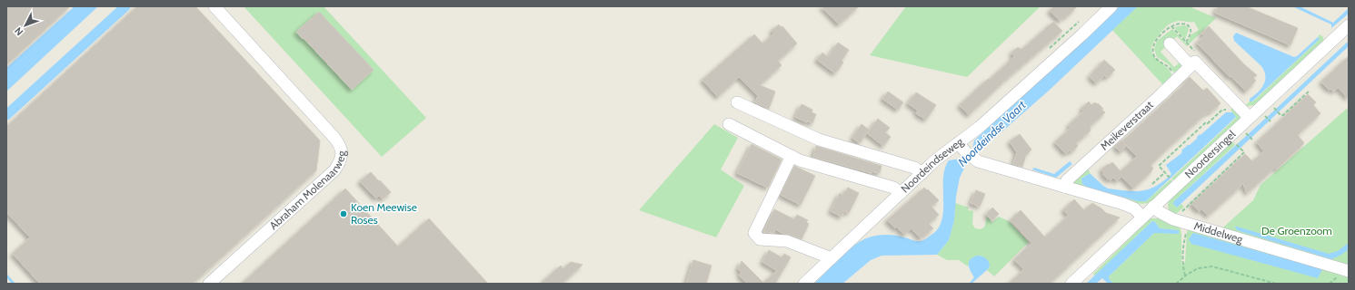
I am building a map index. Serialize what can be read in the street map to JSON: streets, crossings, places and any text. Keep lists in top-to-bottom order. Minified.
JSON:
{"streets":{"street":["Meikeverstraat","Noordersingel","Noordeindseweg","Abraham Molenaarweg","Middelweg"]},"crossings":[["Noordersingel","Middelweg"]],"water":["Noordeindse Vaart"],"parks":["De Groenzoom"],"places":["Koen Meewise Roses"],"north":"bottom left"}
